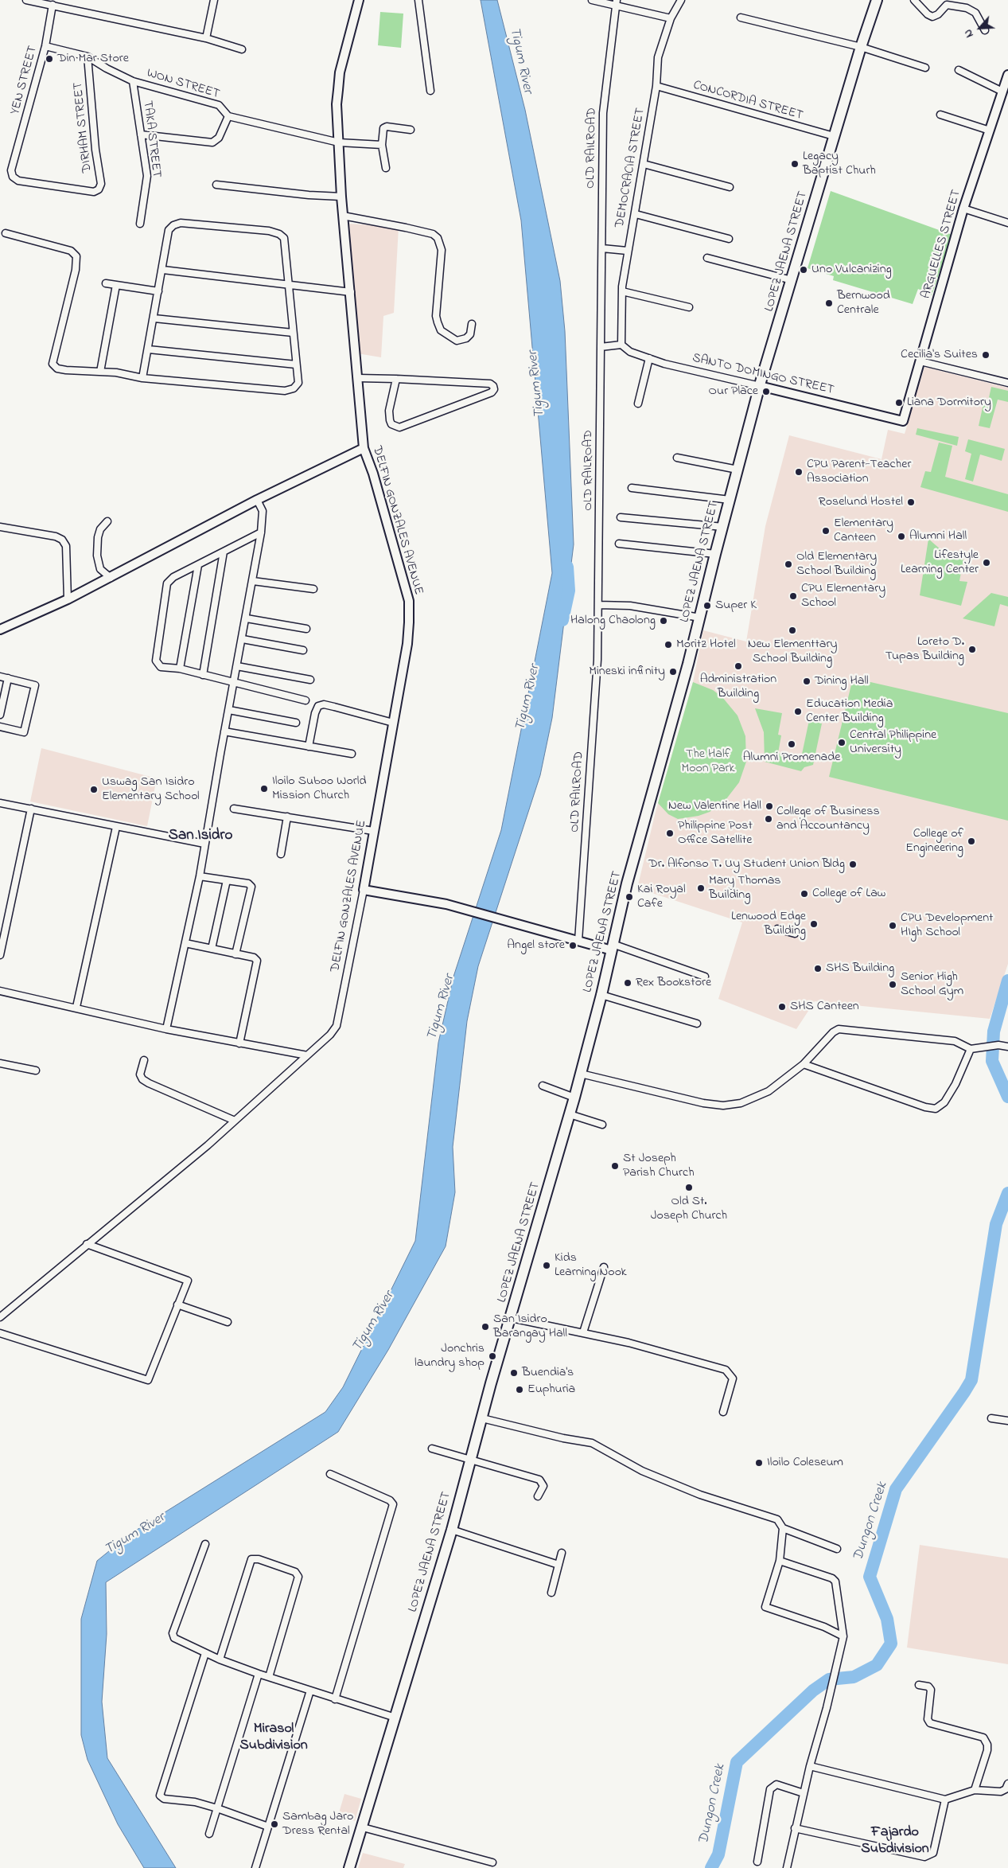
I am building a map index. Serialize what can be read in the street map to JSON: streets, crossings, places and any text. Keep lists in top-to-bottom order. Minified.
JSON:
{"streets":{"main road":["LOPEZ JAENA STREET"],"street":["YEN STREET","WON STREET","CONCORDIA STREET","DIRHAM STREET","TAKA STREET","OLD RAILROAD","DEMOCRACIA STREET","ARGUELLES STREET","SANTO DOMINGO STREET","DELFIN GONZALES AVENUE"]},"crossings":[["YEN STREET","WON STREET"],["YEN STREET","DIRHAM STREET"],["WON STREET","DIRHAM STREET"],["WON STREET","TAKA STREET"],["WON STREET","DELFIN GONZALES AVENUE"],["CONCORDIA STREET","DEMOCRACIA STREET"],["CONCORDIA STREET","LOPEZ JAENA STREET"],["DEMOCRACIA STREET","SANTO DOMINGO STREET"],["ARGUELLES STREET","SANTO DOMINGO STREET"],["LOPEZ JAENA STREET","SANTO DOMINGO STREET"]],"districts":["San Isidro","Mirasol Subdivision","Fajardo Subdivision"],"water":["Tigum River","Dungon Creek"],"parks":["The Half Moon Park"],"places":["Din Mar Store","Legacy Baptist Churh","Uno Vulcanizing","Bernwood Centrale","Cecilia's Suites","Our Place","Liana Dormitory","CPU Parent-Teacher Association","Roselund Hostel","Elementary Canteen","Alumni Hall","Lifestyle Learning Center","Old Elementary School Building","CPU Elementary School","Super K","Halong Chaolong","New Elementtary School Building","Moritz Hotel","Loreto D. Tupas Building","Administration Building","Mineski infinity","Dining Hall","Education Media Center Building","Central Philippine University","Alumni Promenade","Iloilo Suboo World Mission Church","Uswag San Isidro Elementary School","New Valentine Hall","College of Business and Accountancy","Philippine Post Office Satellite","College of Engineering","Dr. Alfonso T. Uy Student Union Bldg","Mary Thomas Building","College of Law","Kai Royal Cafe","Lenwood Edge Building","CPU Development HIgh School","Angel store","SHS Building","Rex Bookstore","Senior High School Gym","SHS Canteen","St Joseph Parish Church","Old St. Joseph Church","Kids Learning Nook","San Isidro Barangay Hall","Jonchris laundry shop","Buendia's","Euphuria","Iloilo Coleseum","Sambag Jaro Dress Rental"],"north":"bottom left"}
